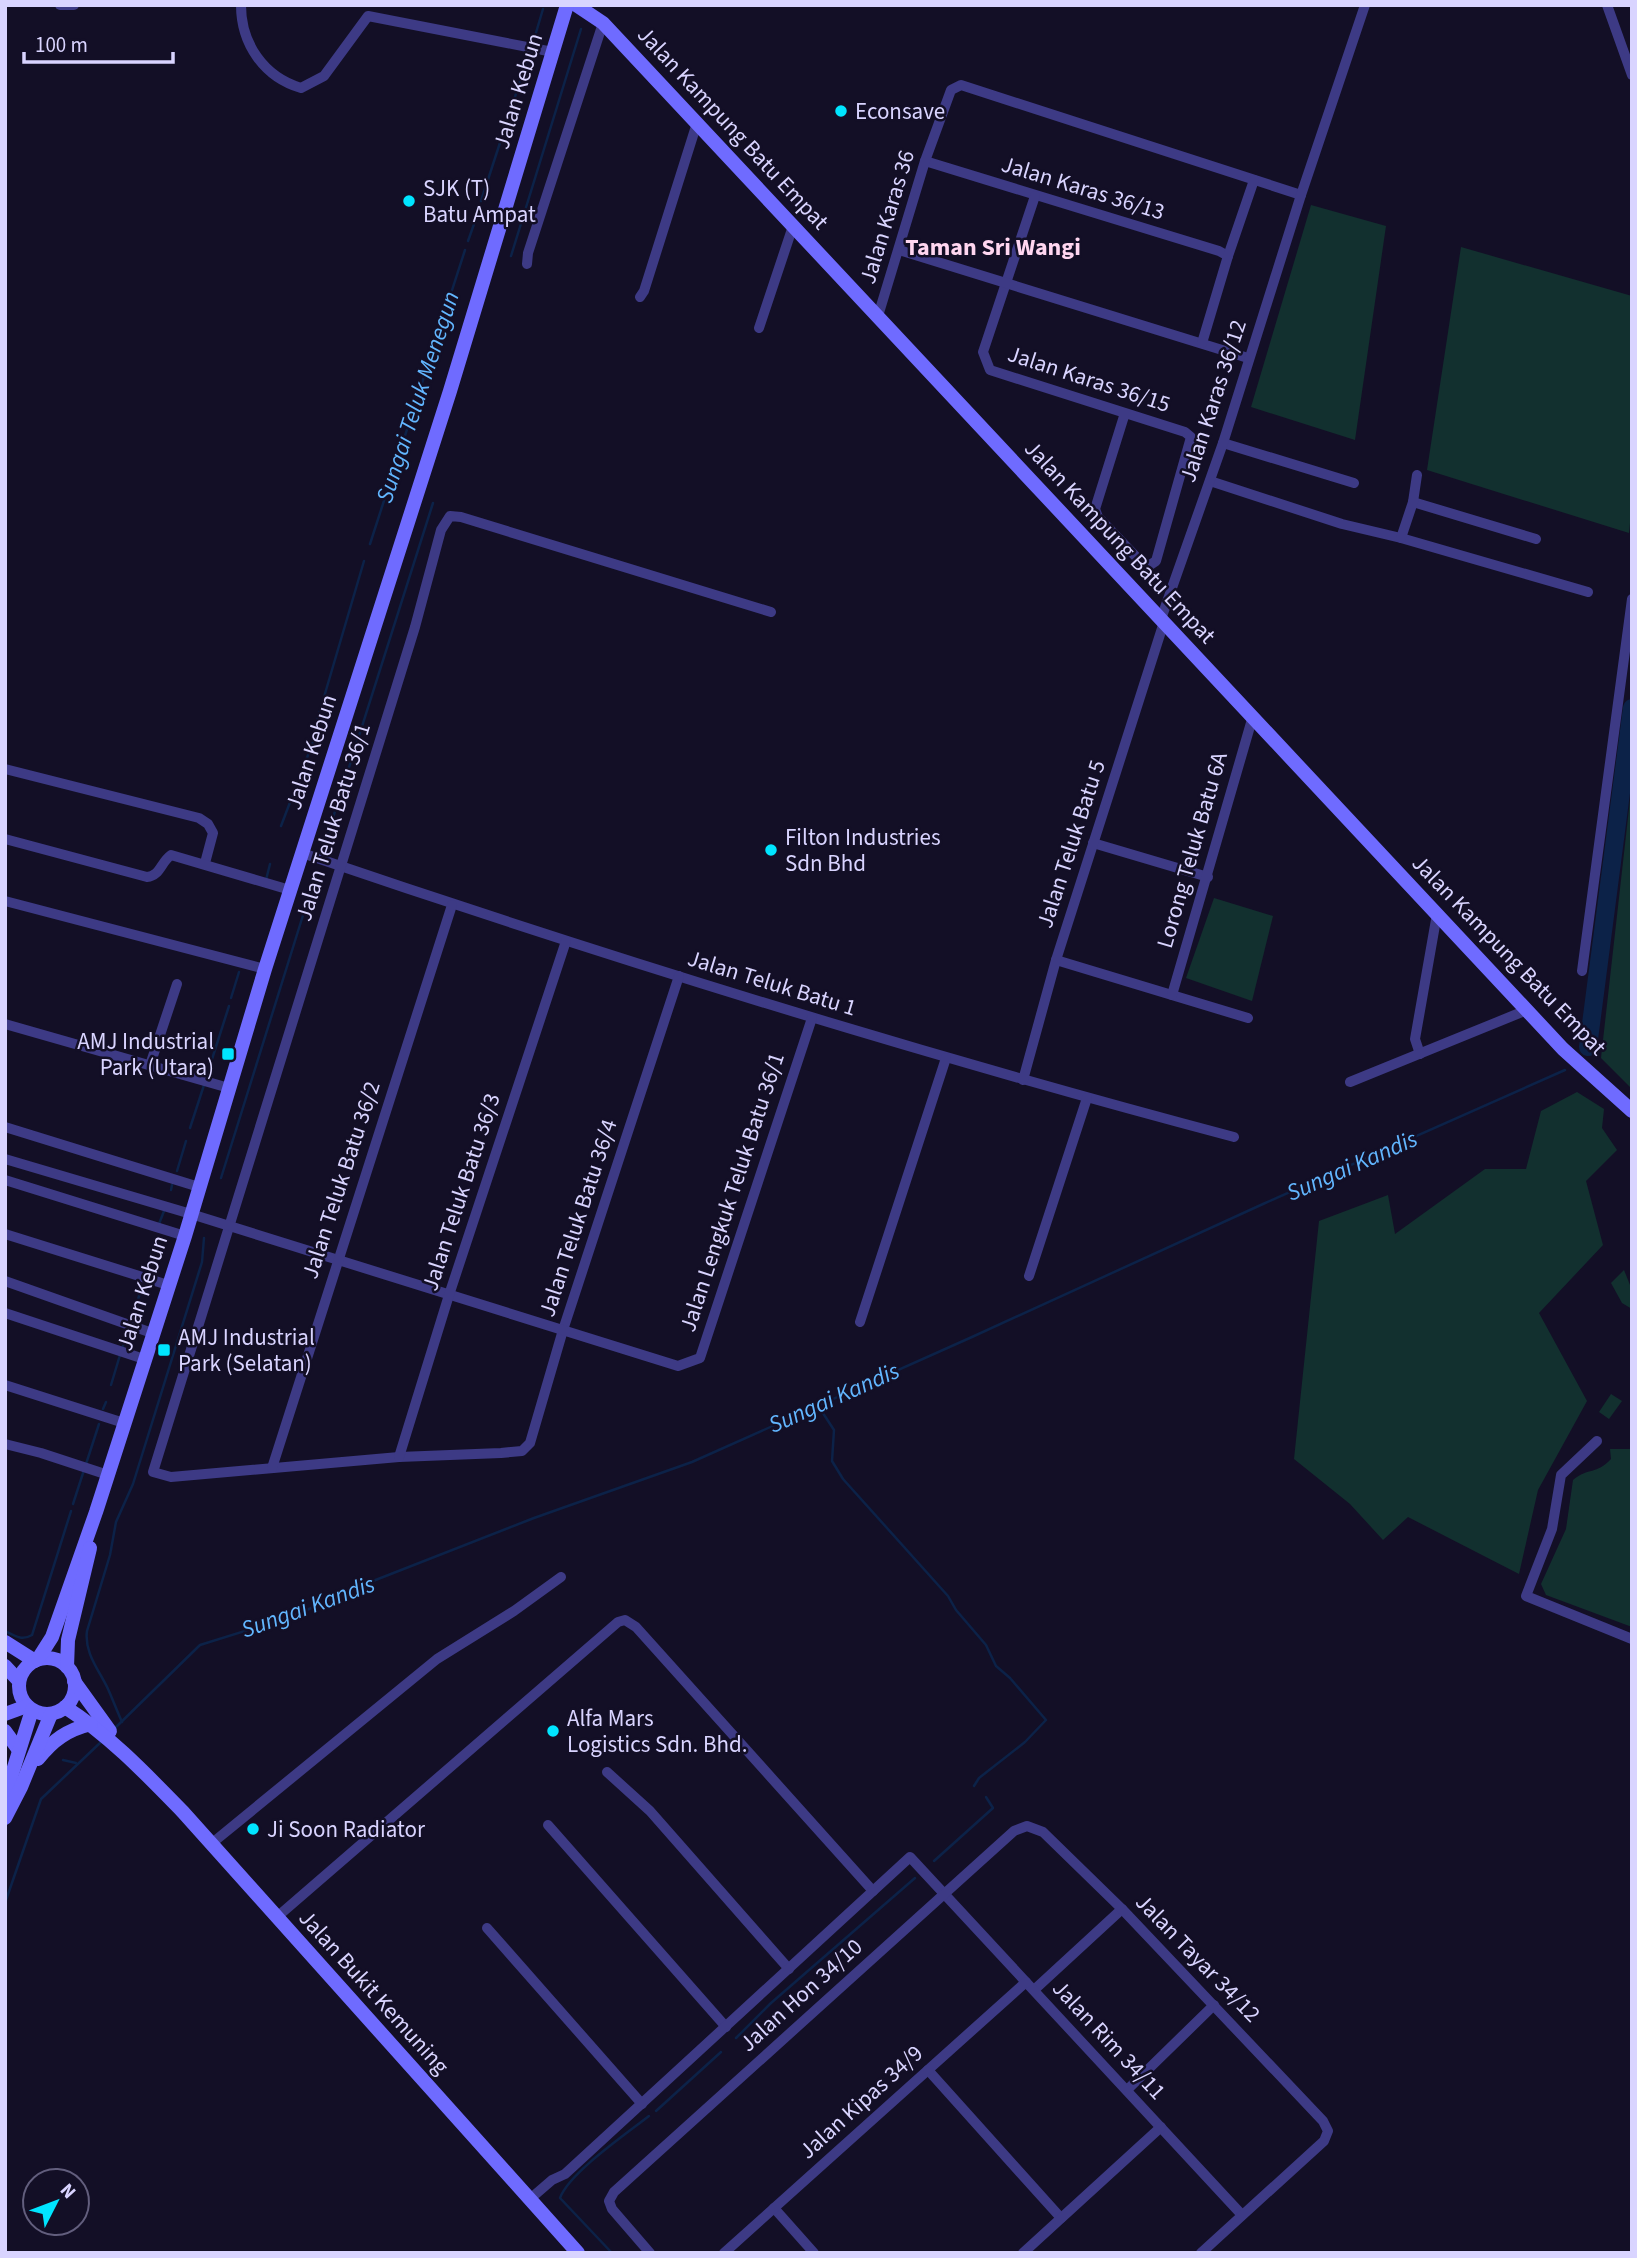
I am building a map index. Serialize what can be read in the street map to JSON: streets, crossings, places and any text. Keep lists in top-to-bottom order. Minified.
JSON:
{"streets":{"main road":["Jalan Kebun","Jalan Kampung Batu Empat","Jalan Bukit Kemuning"],"street":["Jalan Karas 36/13","Jalan Karas 36","Jalan Karas 36/15","Jalan Karas 36/12","Jalan Teluk Batu 36/1","Jalan Teluk Batu 5","Lorong Teluk Batu 6A","Jalan Teluk Batu 1","Jalan Teluk Batu 36/2","Jalan Teluk Batu 36/3","Jalan Lengkuk Teluk Batu 36/1","Jalan Teluk Batu 36/4","Jalan Tayar 34/12","Jalan Hon 34/10","Jalan Rim 34/11","Jalan Kipas 34/9"]},"crossings":[["Jalan Kebun","Jalan Teluk Batu 1"],["Jalan Kebun","Jalan Bukit Kemuning"],["Jalan Kampung Batu Empat","Jalan Karas 36"],["Jalan Kampung Batu Empat","Jalan Karas 36/12"],["Jalan Kampung Batu Empat","Jalan Teluk Batu 5"],["Jalan Kampung Batu Empat","Lorong Teluk Batu 6A"],["Jalan Karas 36/13","Jalan Karas 36"],["Jalan Karas 36/12","Jalan Teluk Batu 5"],["Jalan Teluk Batu 36/1","Jalan Teluk Batu 1"],["Jalan Teluk Batu 36/1","Jalan Teluk Batu 36/4"],["Jalan Teluk Batu 5","Jalan Teluk Batu 1"],["Jalan Teluk Batu 1","Jalan Teluk Batu 36/2"],["Jalan Teluk Batu 1","Jalan Teluk Batu 36/3"],["Jalan Teluk Batu 1","Jalan Lengkuk Teluk Batu 36/1"],["Jalan Teluk Batu 1","Jalan Teluk Batu 36/4"],["Jalan Teluk Batu 36/2","Jalan Teluk Batu 36/4"],["Jalan Teluk Batu 36/3","Jalan Teluk Batu 36/4"],["Jalan Lengkuk Teluk Batu 36/1","Jalan Teluk Batu 36/4"],["Jalan Tayar 34/12","Jalan Hon 34/10"],["Jalan Tayar 34/12","Jalan Rim 34/11"],["Jalan Tayar 34/12","Jalan Kipas 34/9"],["Jalan Hon 34/10","Jalan Rim 34/11"],["Jalan Rim 34/11","Jalan Kipas 34/9"]],"districts":["Taman Sri Wangi"],"water":["Sungai Teluk Menegun","Sungai Kandis"],"places":{"other":["Econsave","SJK (T) Batu Ampat","Filton Industries Sdn Bhd","Alfa Mars Logistics Sdn. Bhd.","Ji Soon Radiator"],"transit":["AMJ Industrial Park (Utara)","AMJ Industrial Park (Selatan)"]},"scale_bar":"100 m","north":"top right"}
